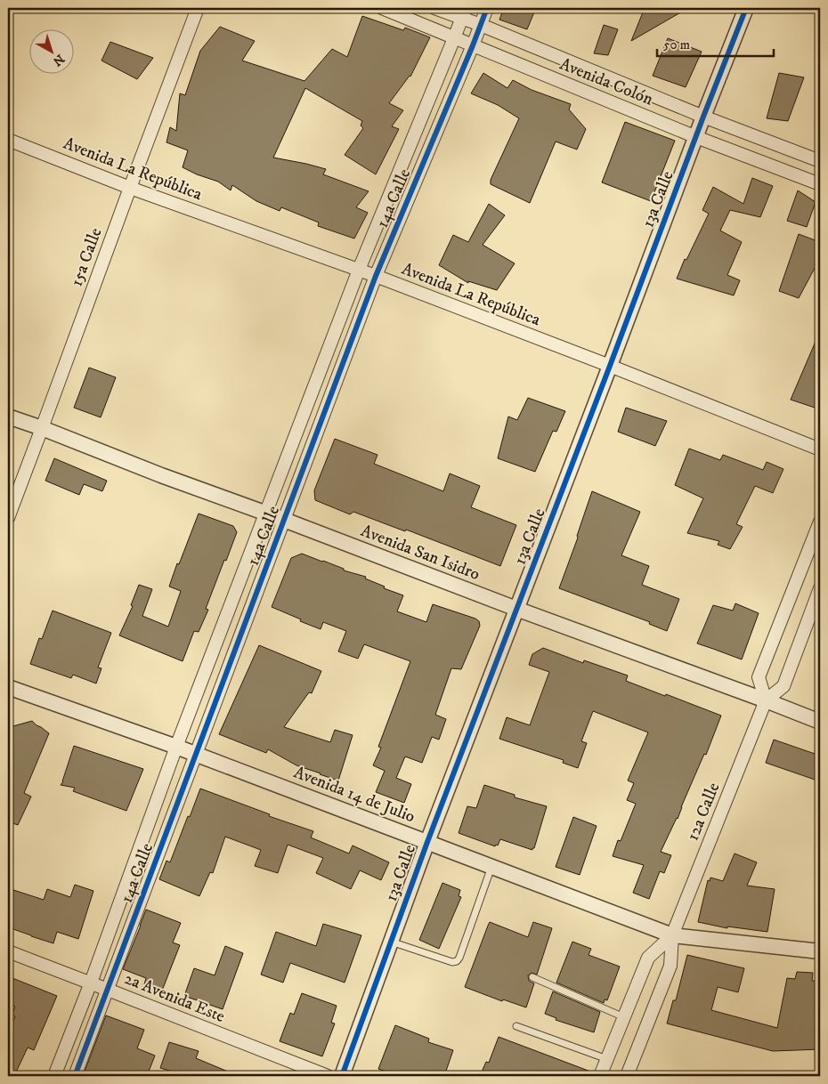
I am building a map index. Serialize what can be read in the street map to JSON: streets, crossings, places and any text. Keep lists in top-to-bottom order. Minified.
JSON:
{"streets":{"street":["Avenida Colón","Avenida La República","14a Calle","13a Calle","15a Calle","Avenida San Isidro","Avenida 14 de Julio","12a Calle","2a Avenida Este"]},"crossings":[["Avenida Colón","14a Calle"],["Avenida Colón","13a Calle"],["Avenida La República","14a Calle"],["Avenida La República","13a Calle"],["Avenida La República","15a Calle"],["14a Calle","Avenida San Isidro"],["14a Calle","Avenida 14 de Julio"],["14a Calle","2a Avenida Este"],["13a Calle","Avenida San Isidro"],["13a Calle","Avenida 14 de Julio"],["15a Calle","Avenida San Isidro"],["Avenida San Isidro","12a Calle"],["Avenida 14 de Julio","12a Calle"]],"scale_bar":"50 m","north":"bottom right"}
